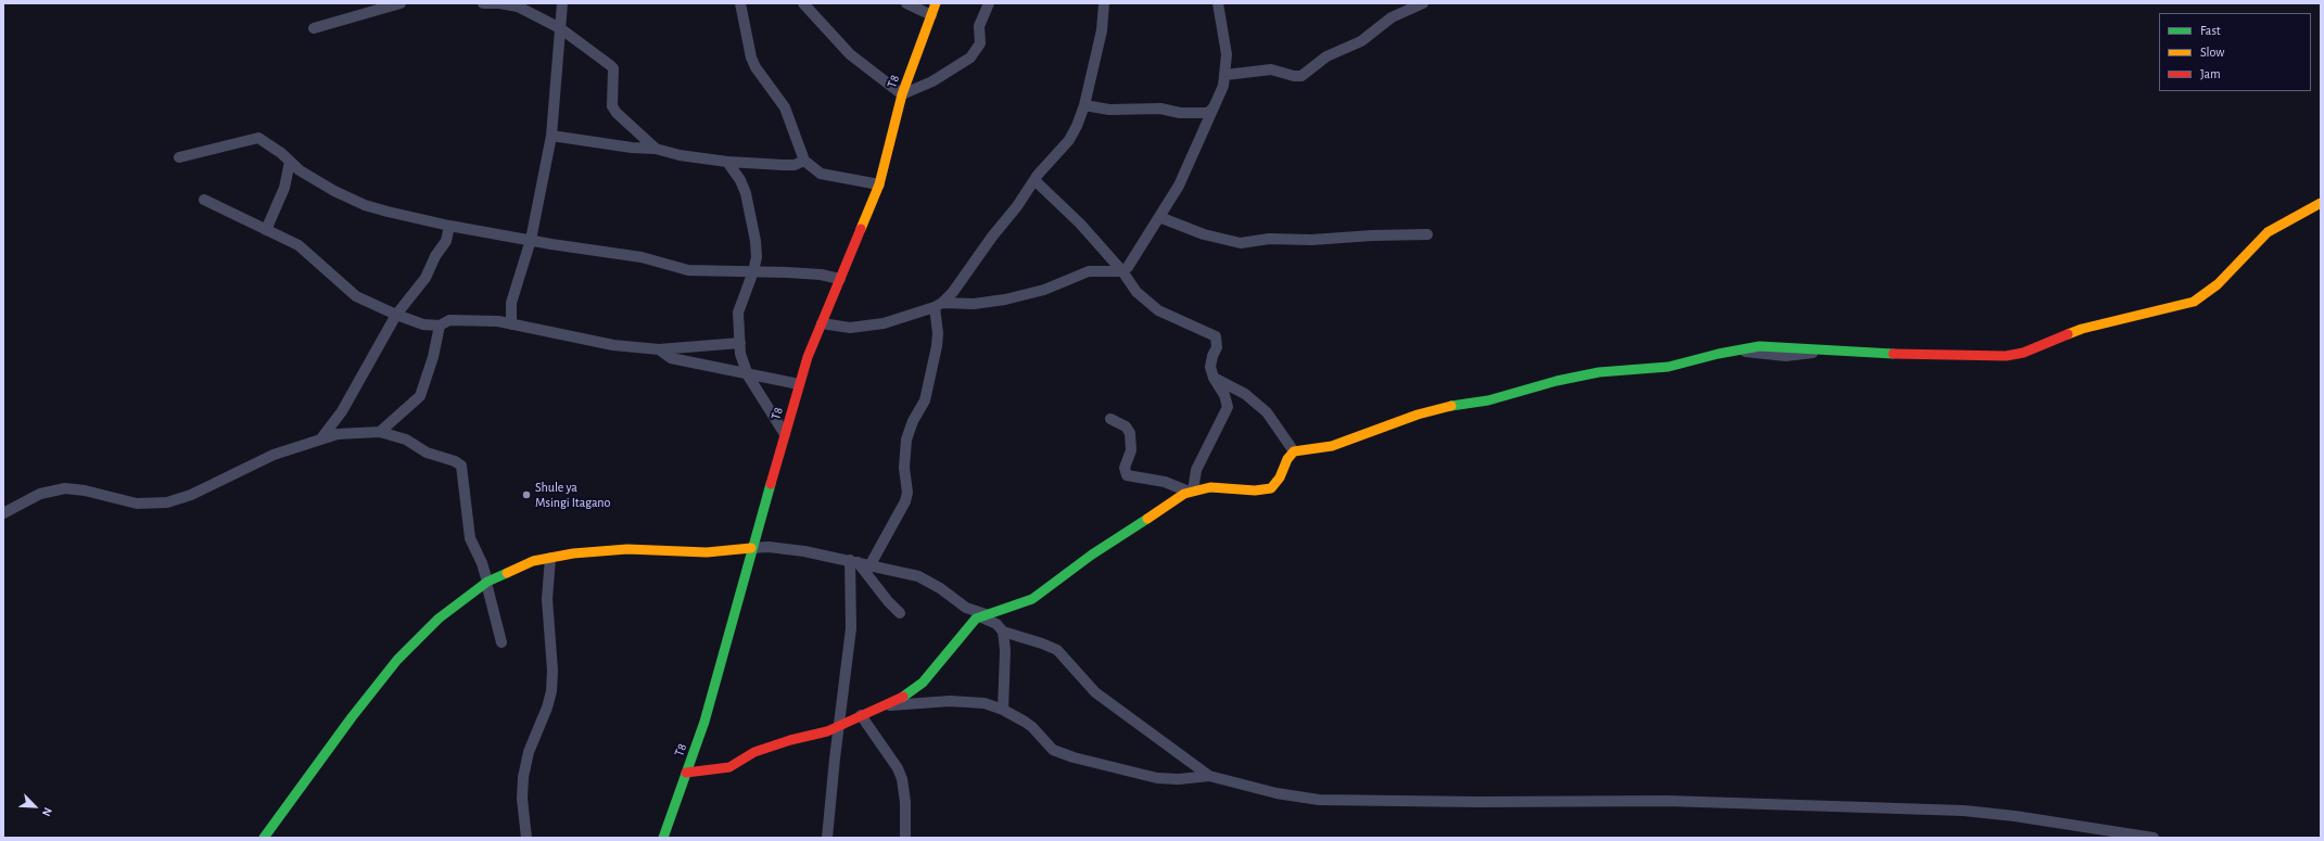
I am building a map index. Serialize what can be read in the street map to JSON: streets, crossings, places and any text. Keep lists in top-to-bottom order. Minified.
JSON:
{"streets":{"street":["T8"]},"places":["Shule ya Msingi Itagano"],"legend":["Fast","Slow","Jam"],"north":"bottom right"}
